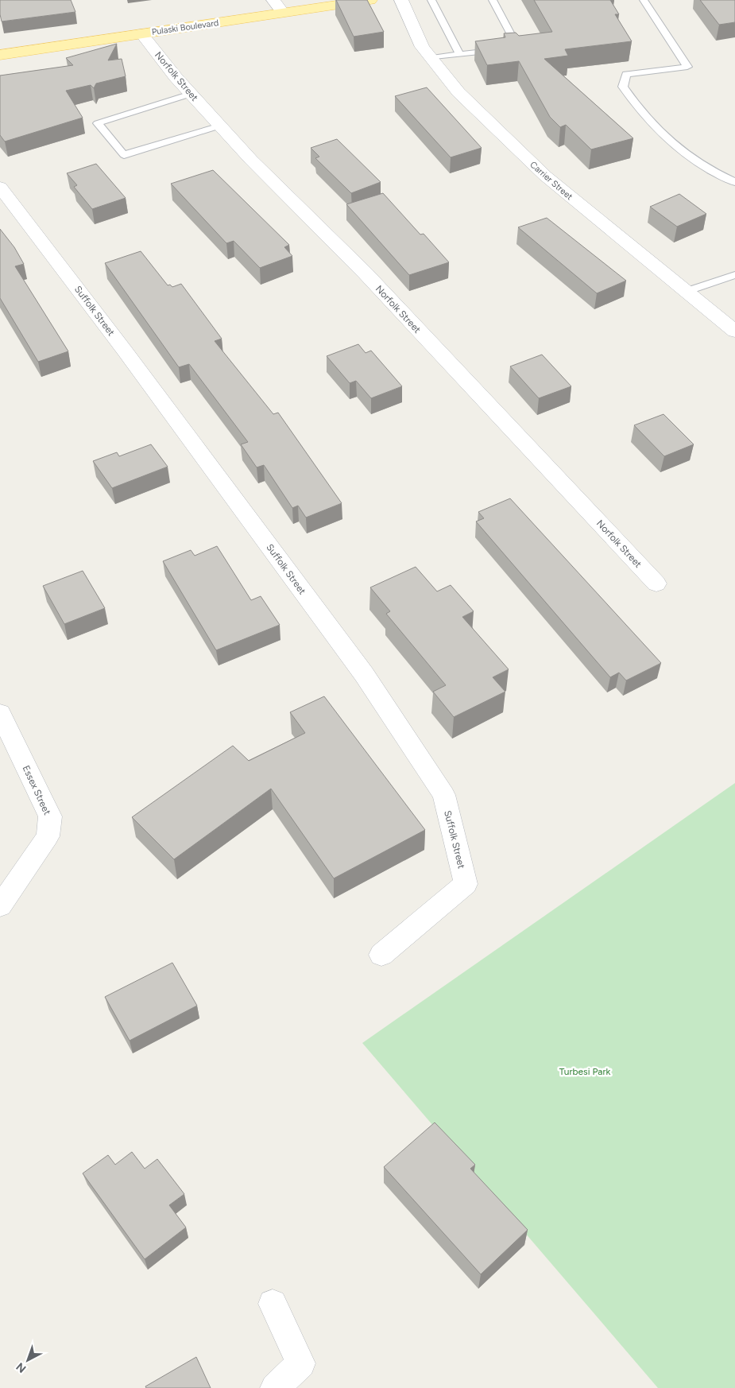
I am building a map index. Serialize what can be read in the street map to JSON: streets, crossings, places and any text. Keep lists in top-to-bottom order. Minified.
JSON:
{"streets":{"main road":["Pulaski Boulevard"],"street":["Norfolk Street","Carrier Street","Suffolk Street","Essex Street"]},"crossings":[["Pulaski Boulevard","Norfolk Street"]],"parks":["Turbesi Park"],"north":"bottom left"}
